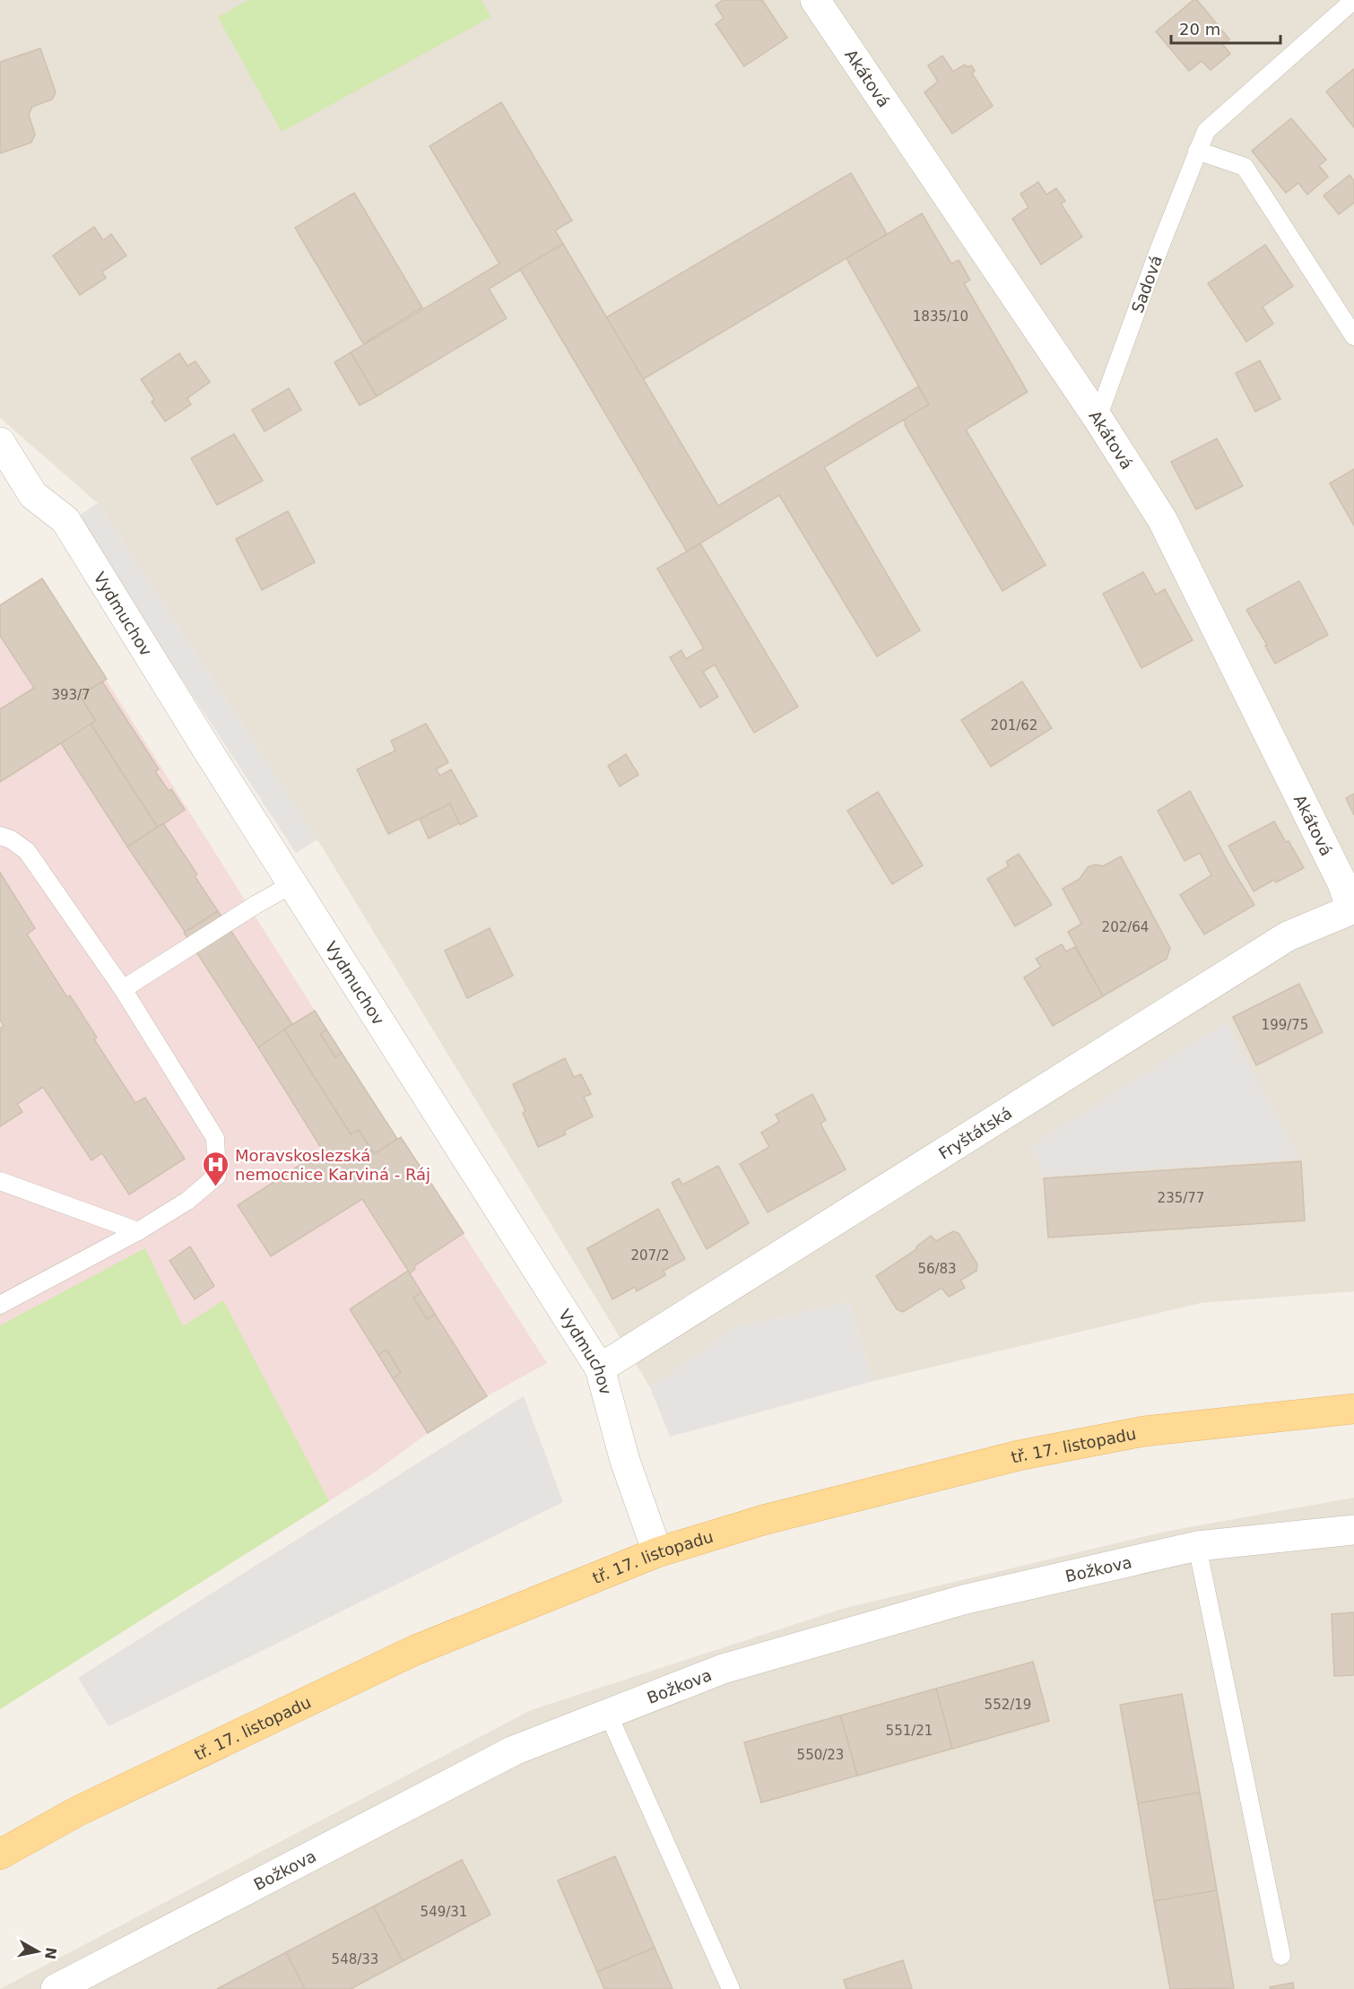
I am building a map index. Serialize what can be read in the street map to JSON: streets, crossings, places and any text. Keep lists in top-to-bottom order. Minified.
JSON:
{"streets":{"main road":["tř. 17. listopadu"],"street":["Akátová","Vydmuchov","Fryštátská","Božkova"],"lane":["Sadová"]},"crossings":[["Akátová","Sadová"],["Akátová","Fryštátská"],["Vydmuchov","Fryštátská"],["Vydmuchov","tř. 17. listopadu"]],"places":{"hospital":["Moravskoslezská nemocnice Karviná - Ráj"]},"house_numbers":["1835/10","393/7","201/62","202/64","199/75","235/77","207/2","56/83","552/19","551/21","550/23","549/31","548/33"],"scale_bar":"20 m","north":"right"}
